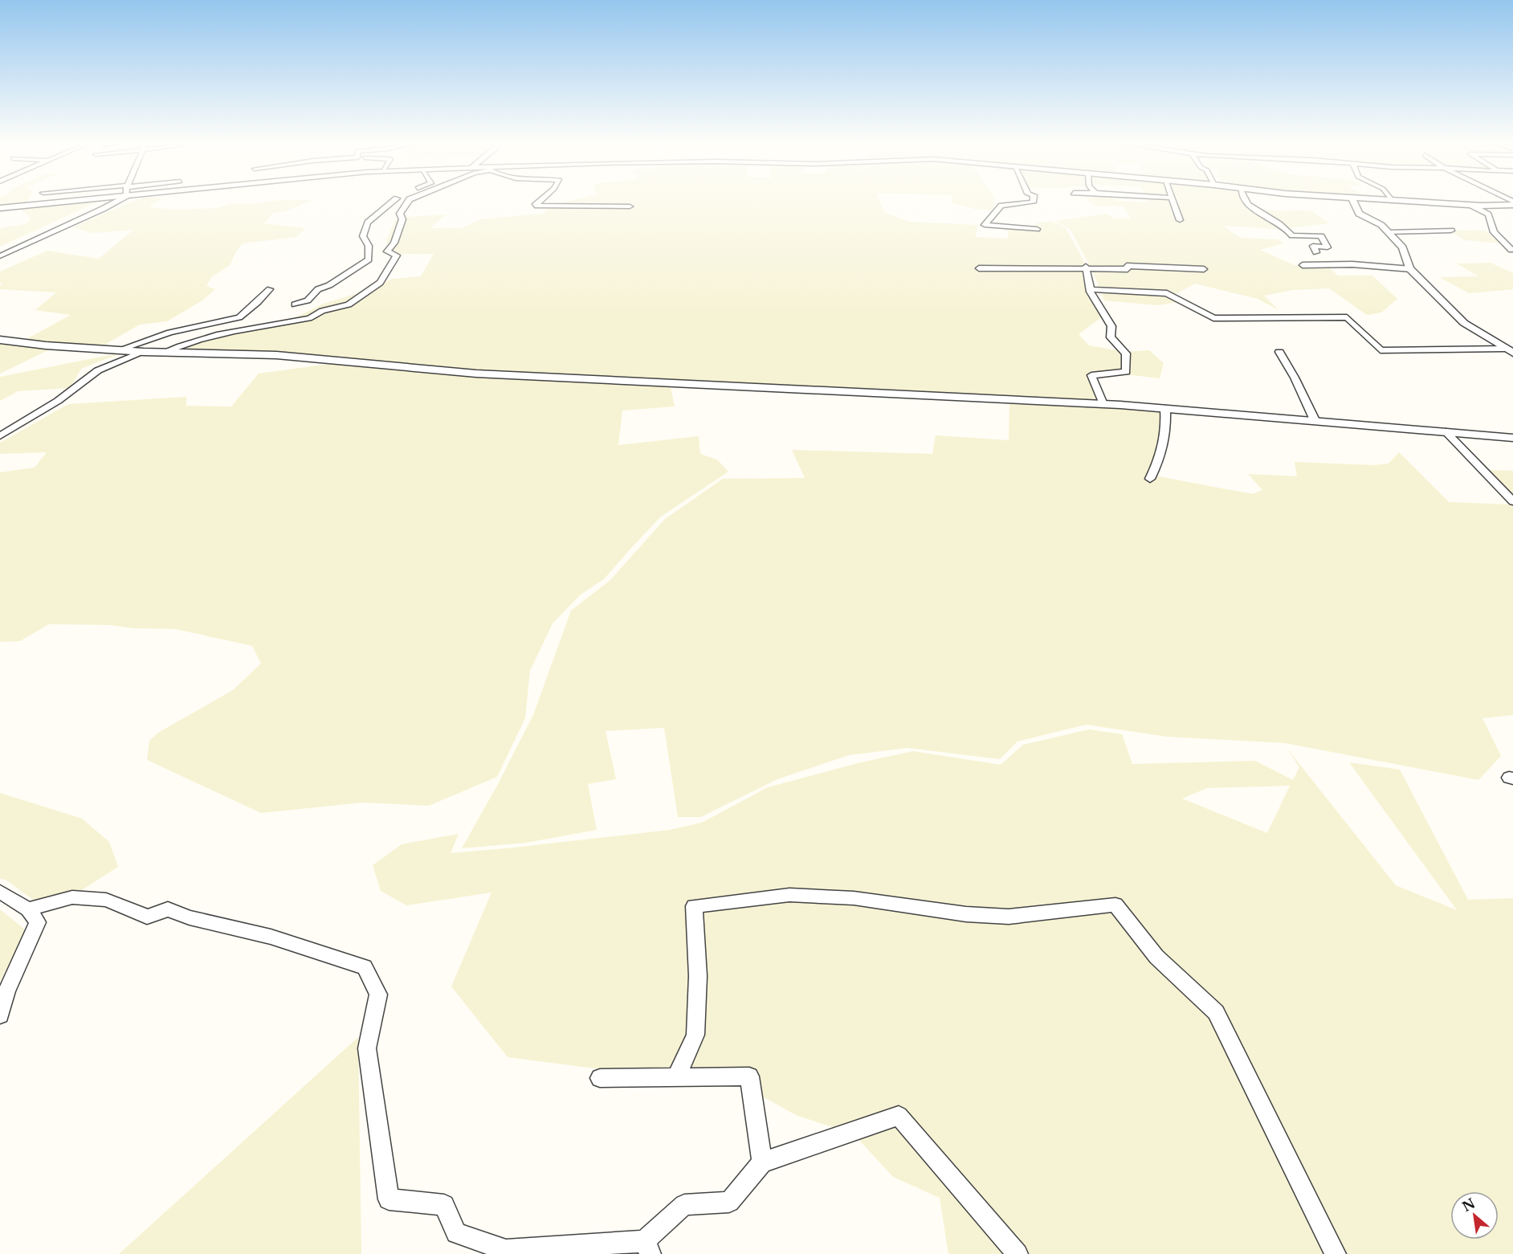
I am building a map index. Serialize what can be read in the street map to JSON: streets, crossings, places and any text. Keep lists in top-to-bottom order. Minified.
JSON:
{"north":"top left"}
